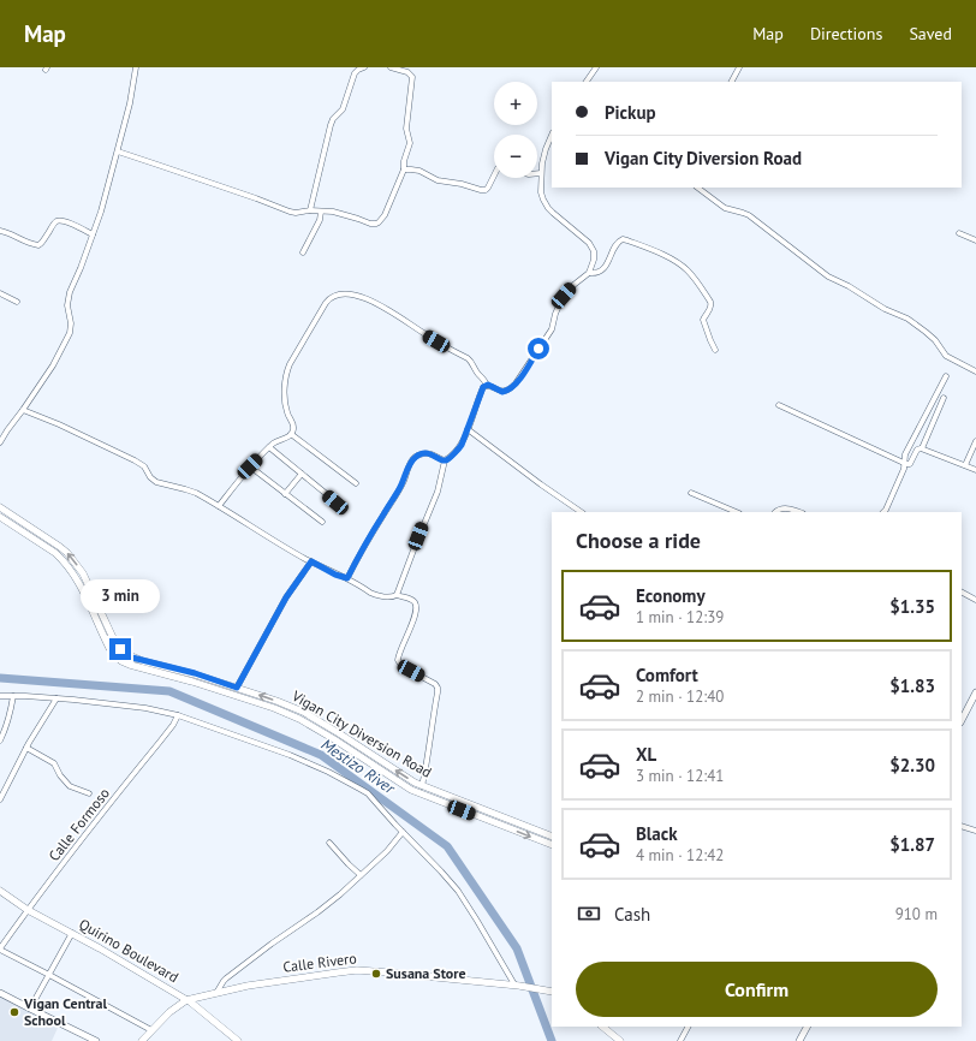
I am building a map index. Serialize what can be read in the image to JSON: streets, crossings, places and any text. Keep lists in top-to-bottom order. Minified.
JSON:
{"streets":{"main road":["Vigan City Diversion Road","Quirino Boulevard","Calle Rivero"],"street":["Calle Formoso"]},"crossings":[["Calle Formoso","Quirino Boulevard"],["Quirino Boulevard","Calle Rivero"]],"water":["Mestizo River"],"places":["Susana Store","Vigan Central School"],"page":{"header":"Map","nav":["Map","Directions","Saved"],"map_buttons":["+","−"],"banner":["Pickup","Vigan City Diversion Road"],"heading":"Choose a ride","list":[{"name":"Economy","note":"1 min · 12:39","value":"$1.35"},{"name":"Comfort","note":"2 min · 12:40","value":"$1.83"},{"name":"XL","note":"3 min · 12:41","value":"$2.30"},{"name":"Black","note":"4 min · 12:42","value":"$1.87"}],"bubble":"3 min","pay":["Cash","910 m"],"buttons":"Confirm"}}
